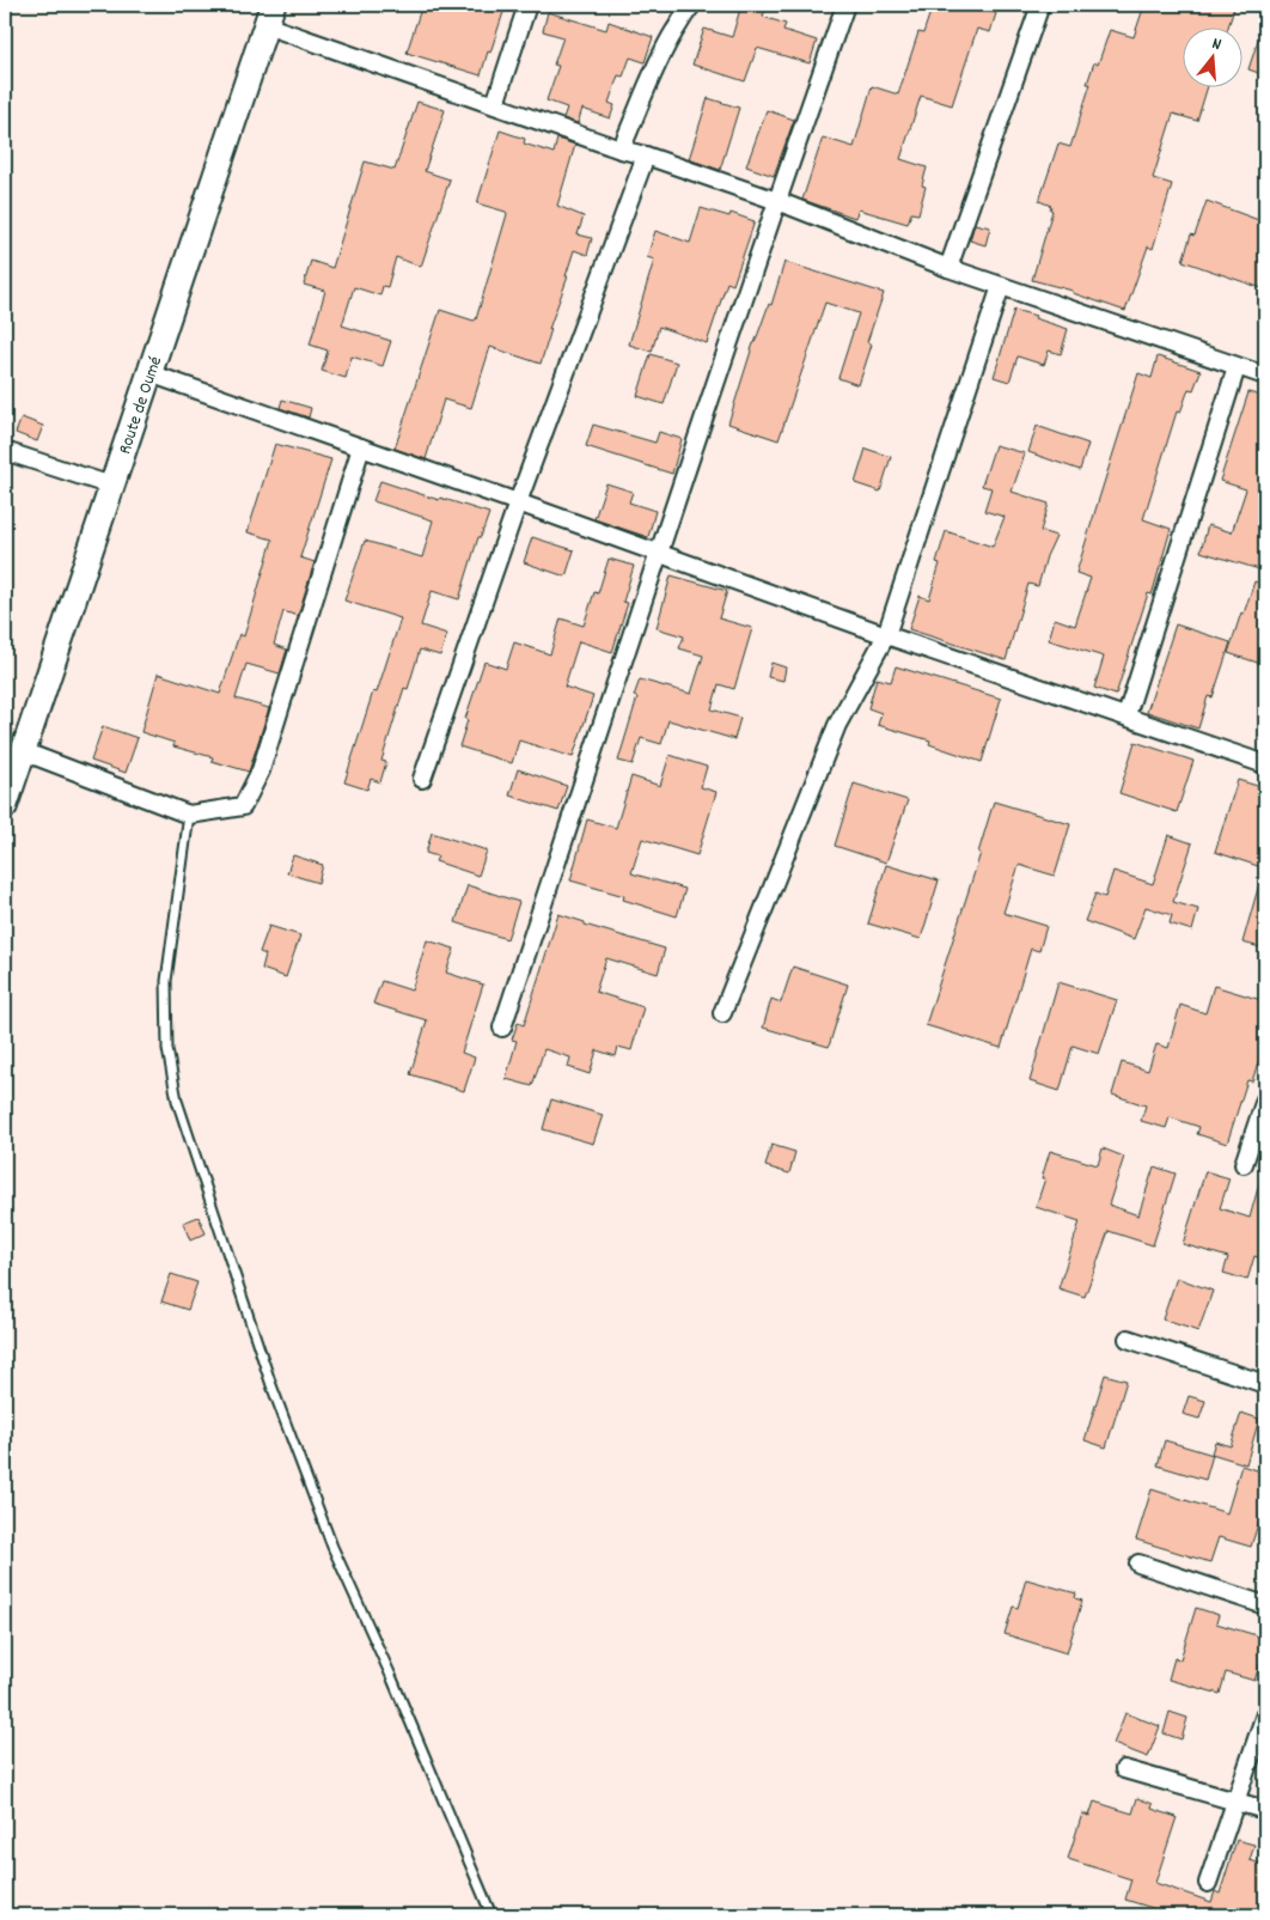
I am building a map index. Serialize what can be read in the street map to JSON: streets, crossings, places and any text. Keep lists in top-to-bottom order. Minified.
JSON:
{"streets":{"street":["Route de Oumé"]},"north":"top"}
